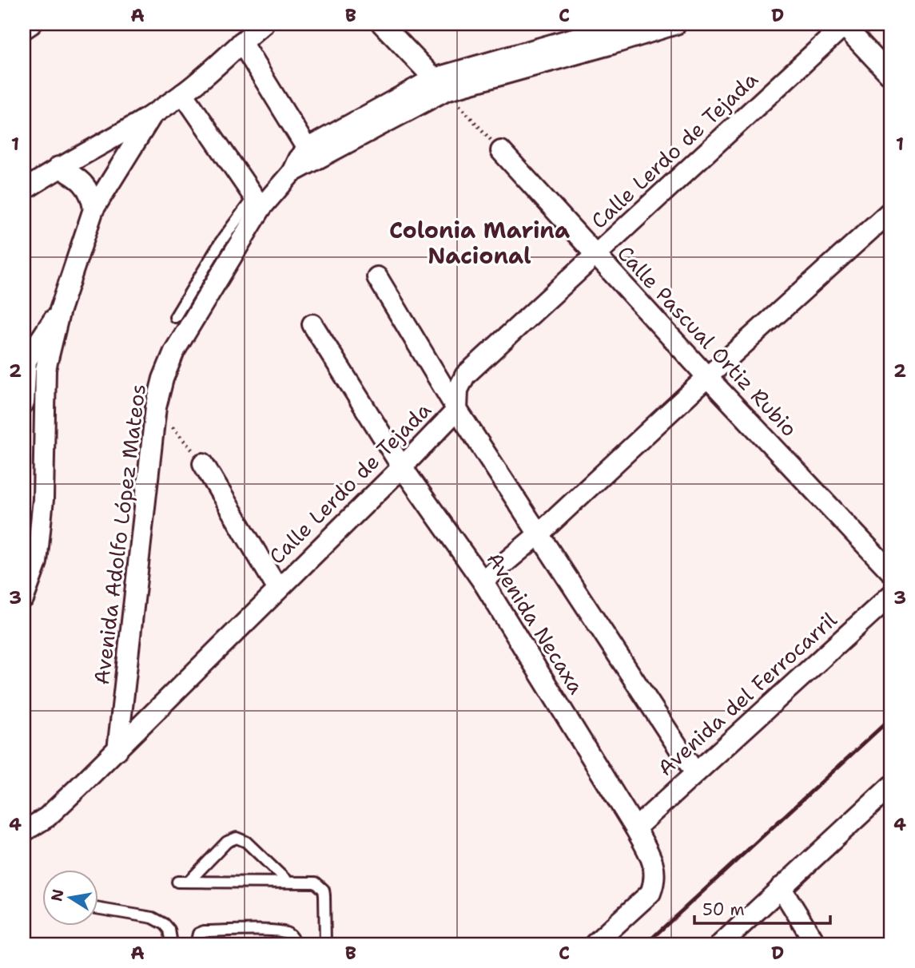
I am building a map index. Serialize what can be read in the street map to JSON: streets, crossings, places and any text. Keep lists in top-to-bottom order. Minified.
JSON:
{"streets":{"street":["Calle Lerdo de Tejada","Calle Pascual Ortiz Rubio","Avenida Adolfo López Mateos","Avenida Necaxa","Avenida del Ferrocarril"]},"crossings":[["Calle Lerdo de Tejada","Calle Pascual Ortiz Rubio"],["Calle Lerdo de Tejada","Avenida Adolfo López Mateos"],["Calle Lerdo de Tejada","Avenida Necaxa"],["Avenida Necaxa","Avenida del Ferrocarril"]],"districts":["Colonia Marina Nacional"],"scale_bar":"50 m","north":"left","grid":{"columns":["A","B","C","D"],"rows":["1","2","3","4"]}}
